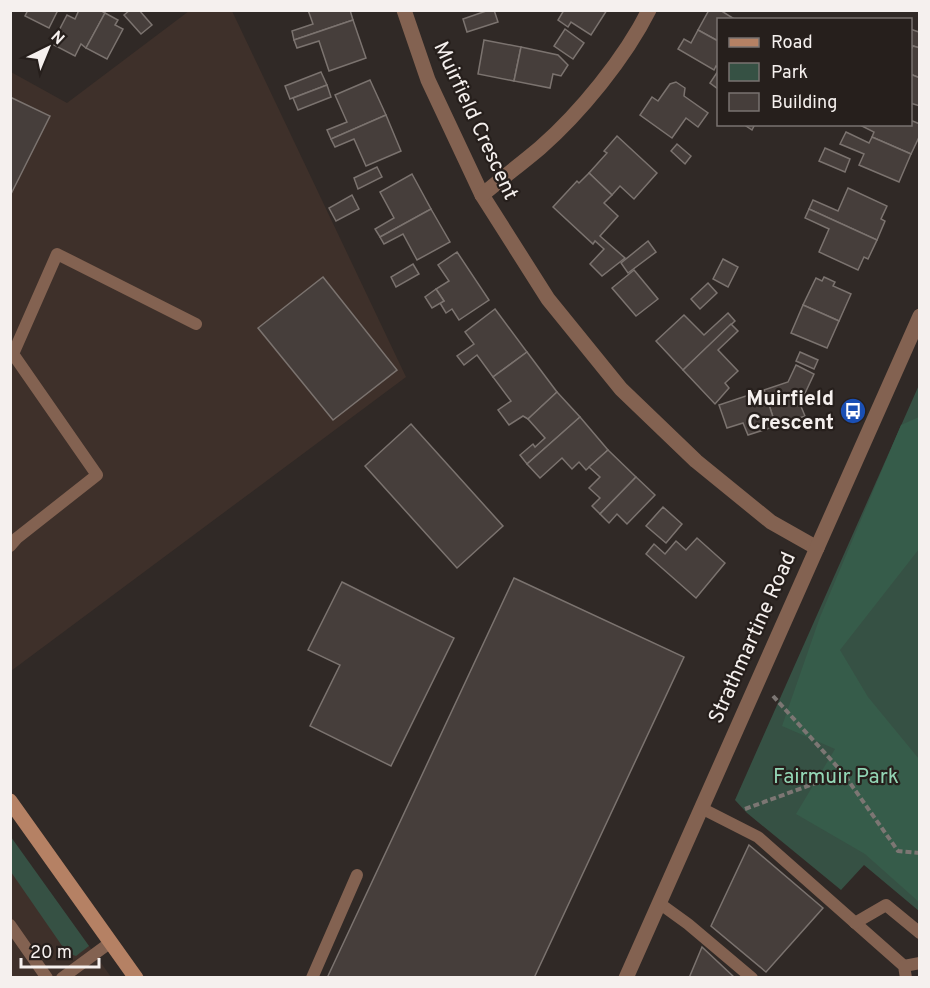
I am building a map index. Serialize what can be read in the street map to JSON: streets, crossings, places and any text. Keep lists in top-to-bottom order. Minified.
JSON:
{"streets":{"street":["Muirfield Crescent","Strathmartine Road"]},"crossings":[["Muirfield Crescent","Strathmartine Road"]],"parks":["Fairmuir Park"],"places":{"bus stop":["Muirfield Crescent"]},"legend":["Road","Park","Building"],"scale_bar":"20 m","north":"top right"}
